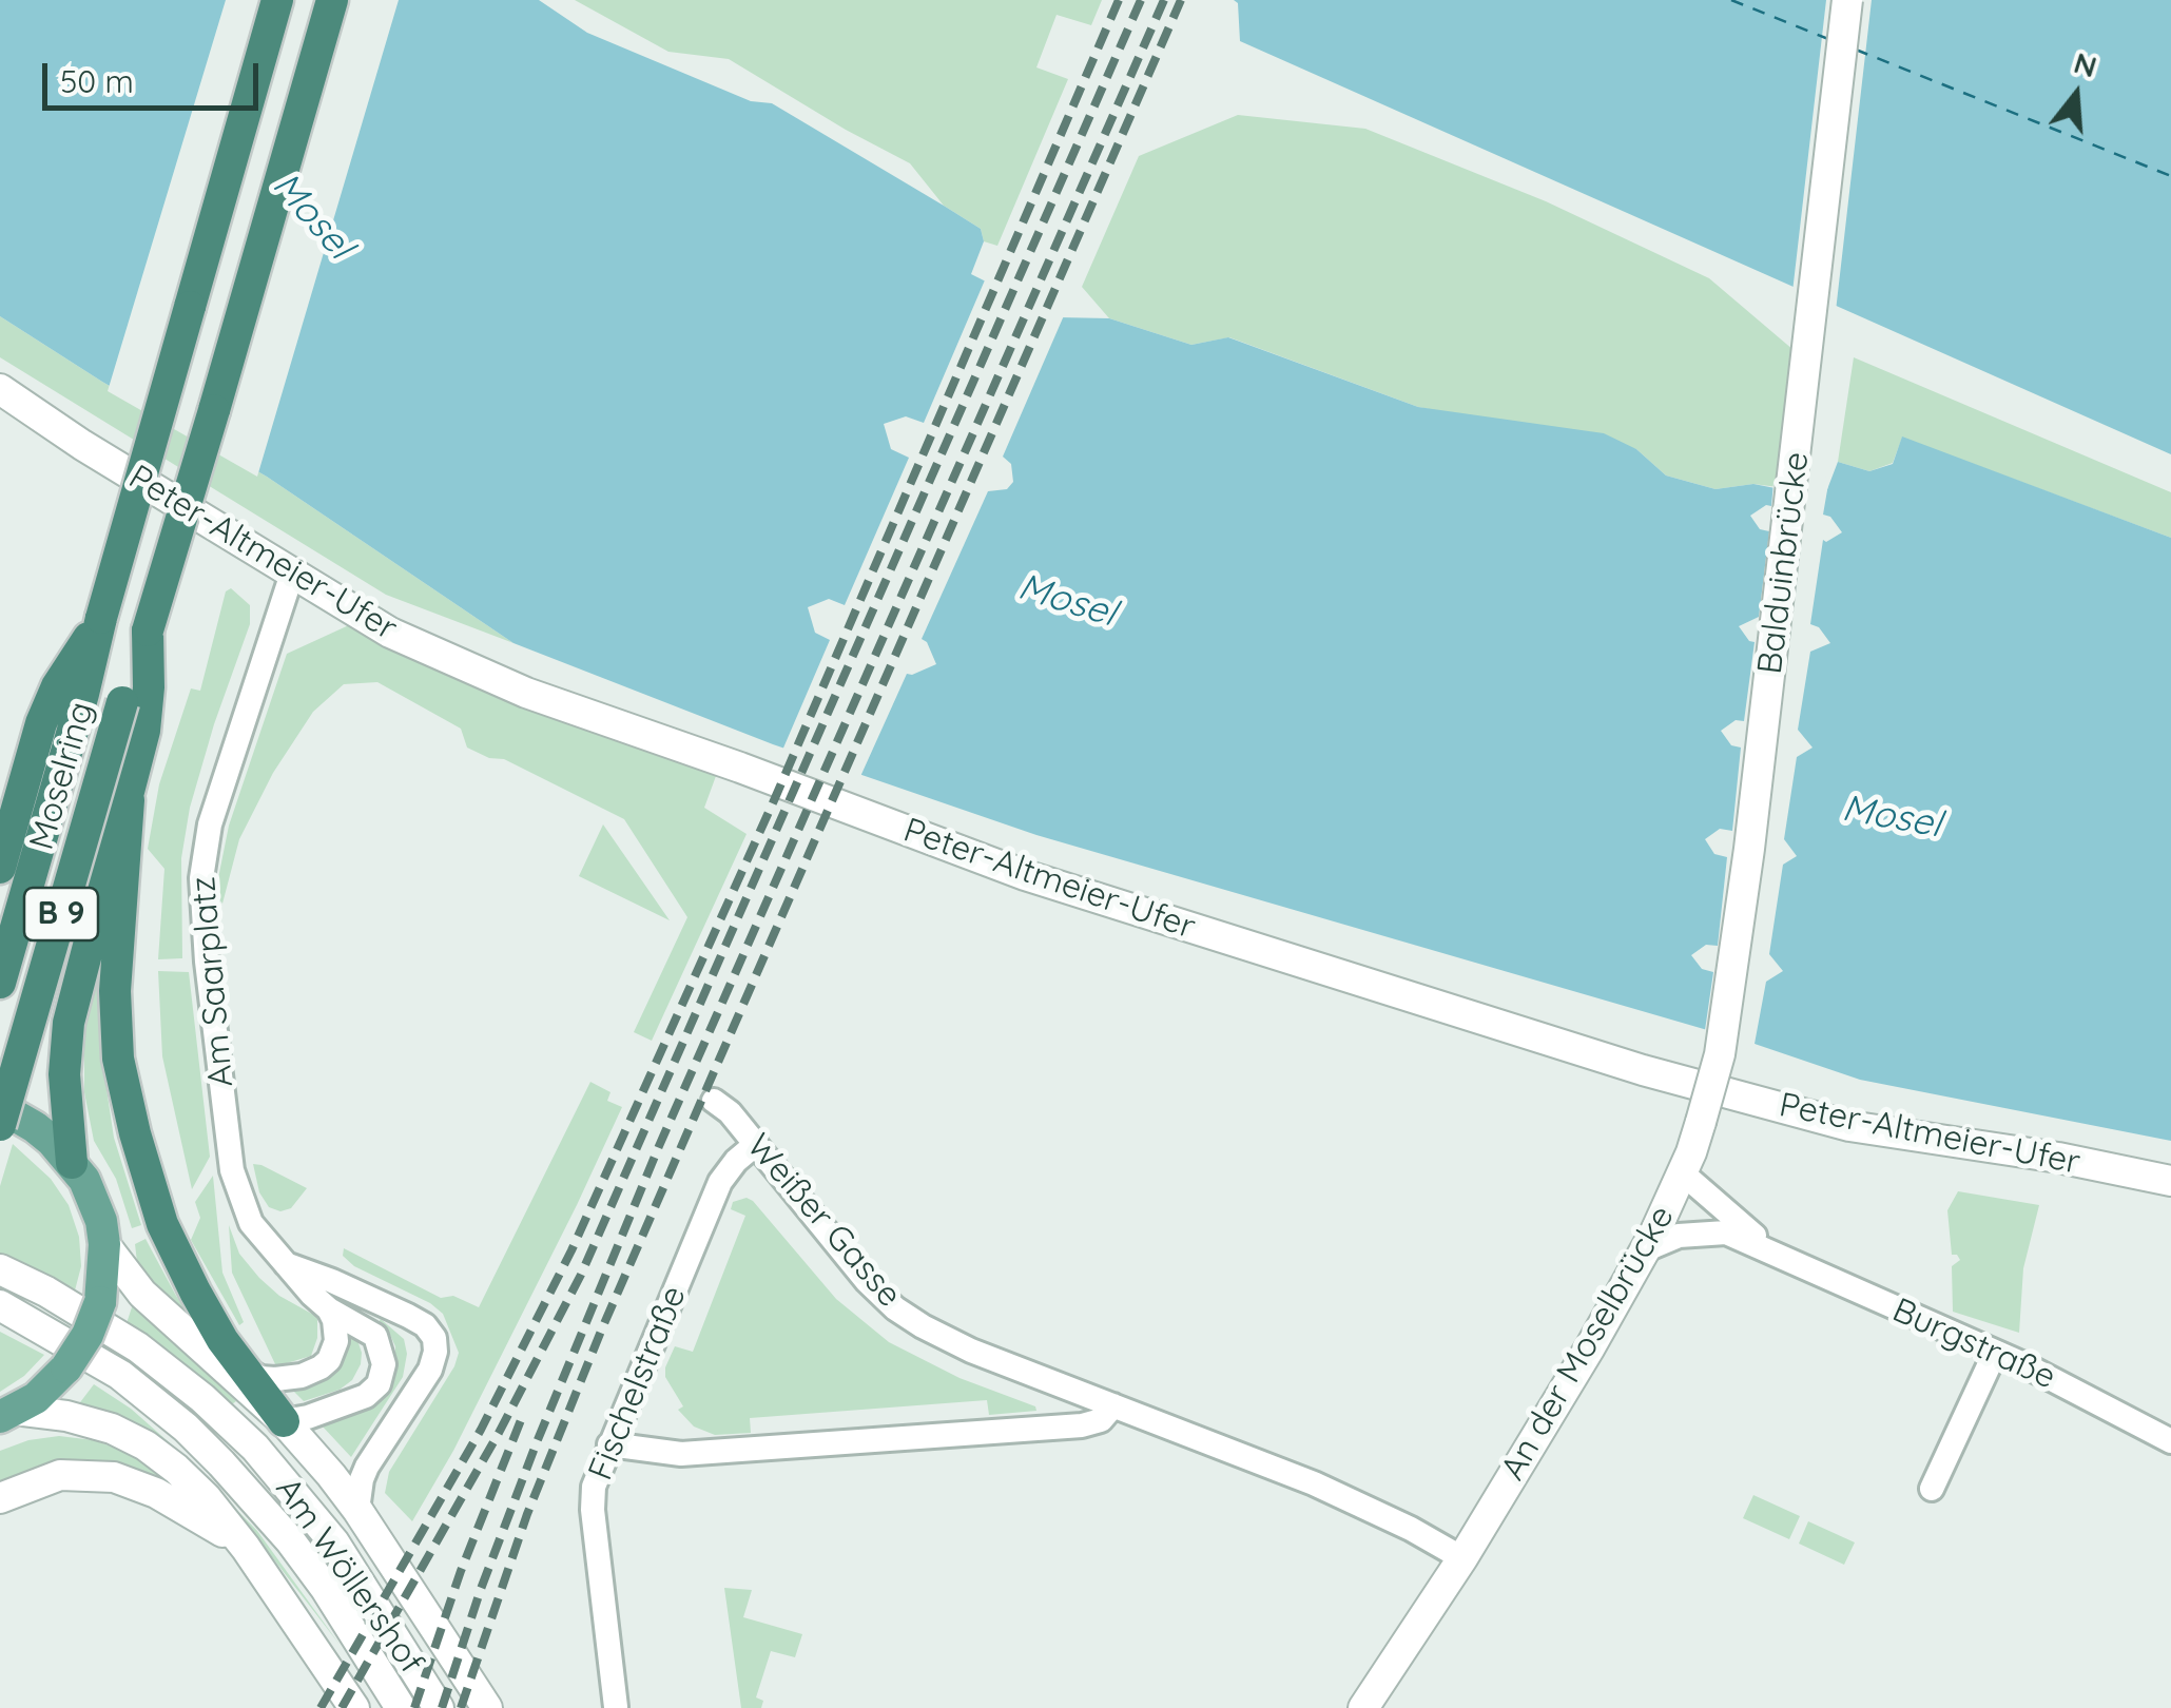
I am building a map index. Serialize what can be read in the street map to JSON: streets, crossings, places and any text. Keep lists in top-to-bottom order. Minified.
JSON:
{"streets":{"highway":["Moselring","B 9"],"street":["Peter-Altmeier-Ufer","Balduinbrücke","Am Saarplatz","Weißer Gasse","An der Moselbrücke","Burgstraße","Fischelstraße","Am Wöllershof"]},"crossings":[["Peter-Altmeier-Ufer","Am Saarplatz"],["Balduinbrücke","An der Moselbrücke"],["Moselring","B 9"],["Weißer Gasse","An der Moselbrücke"],["Weißer Gasse","Fischelstraße"],["An der Moselbrücke","Burgstraße"]],"water":["Mosel"],"scale_bar":"50 m","north":"top"}
